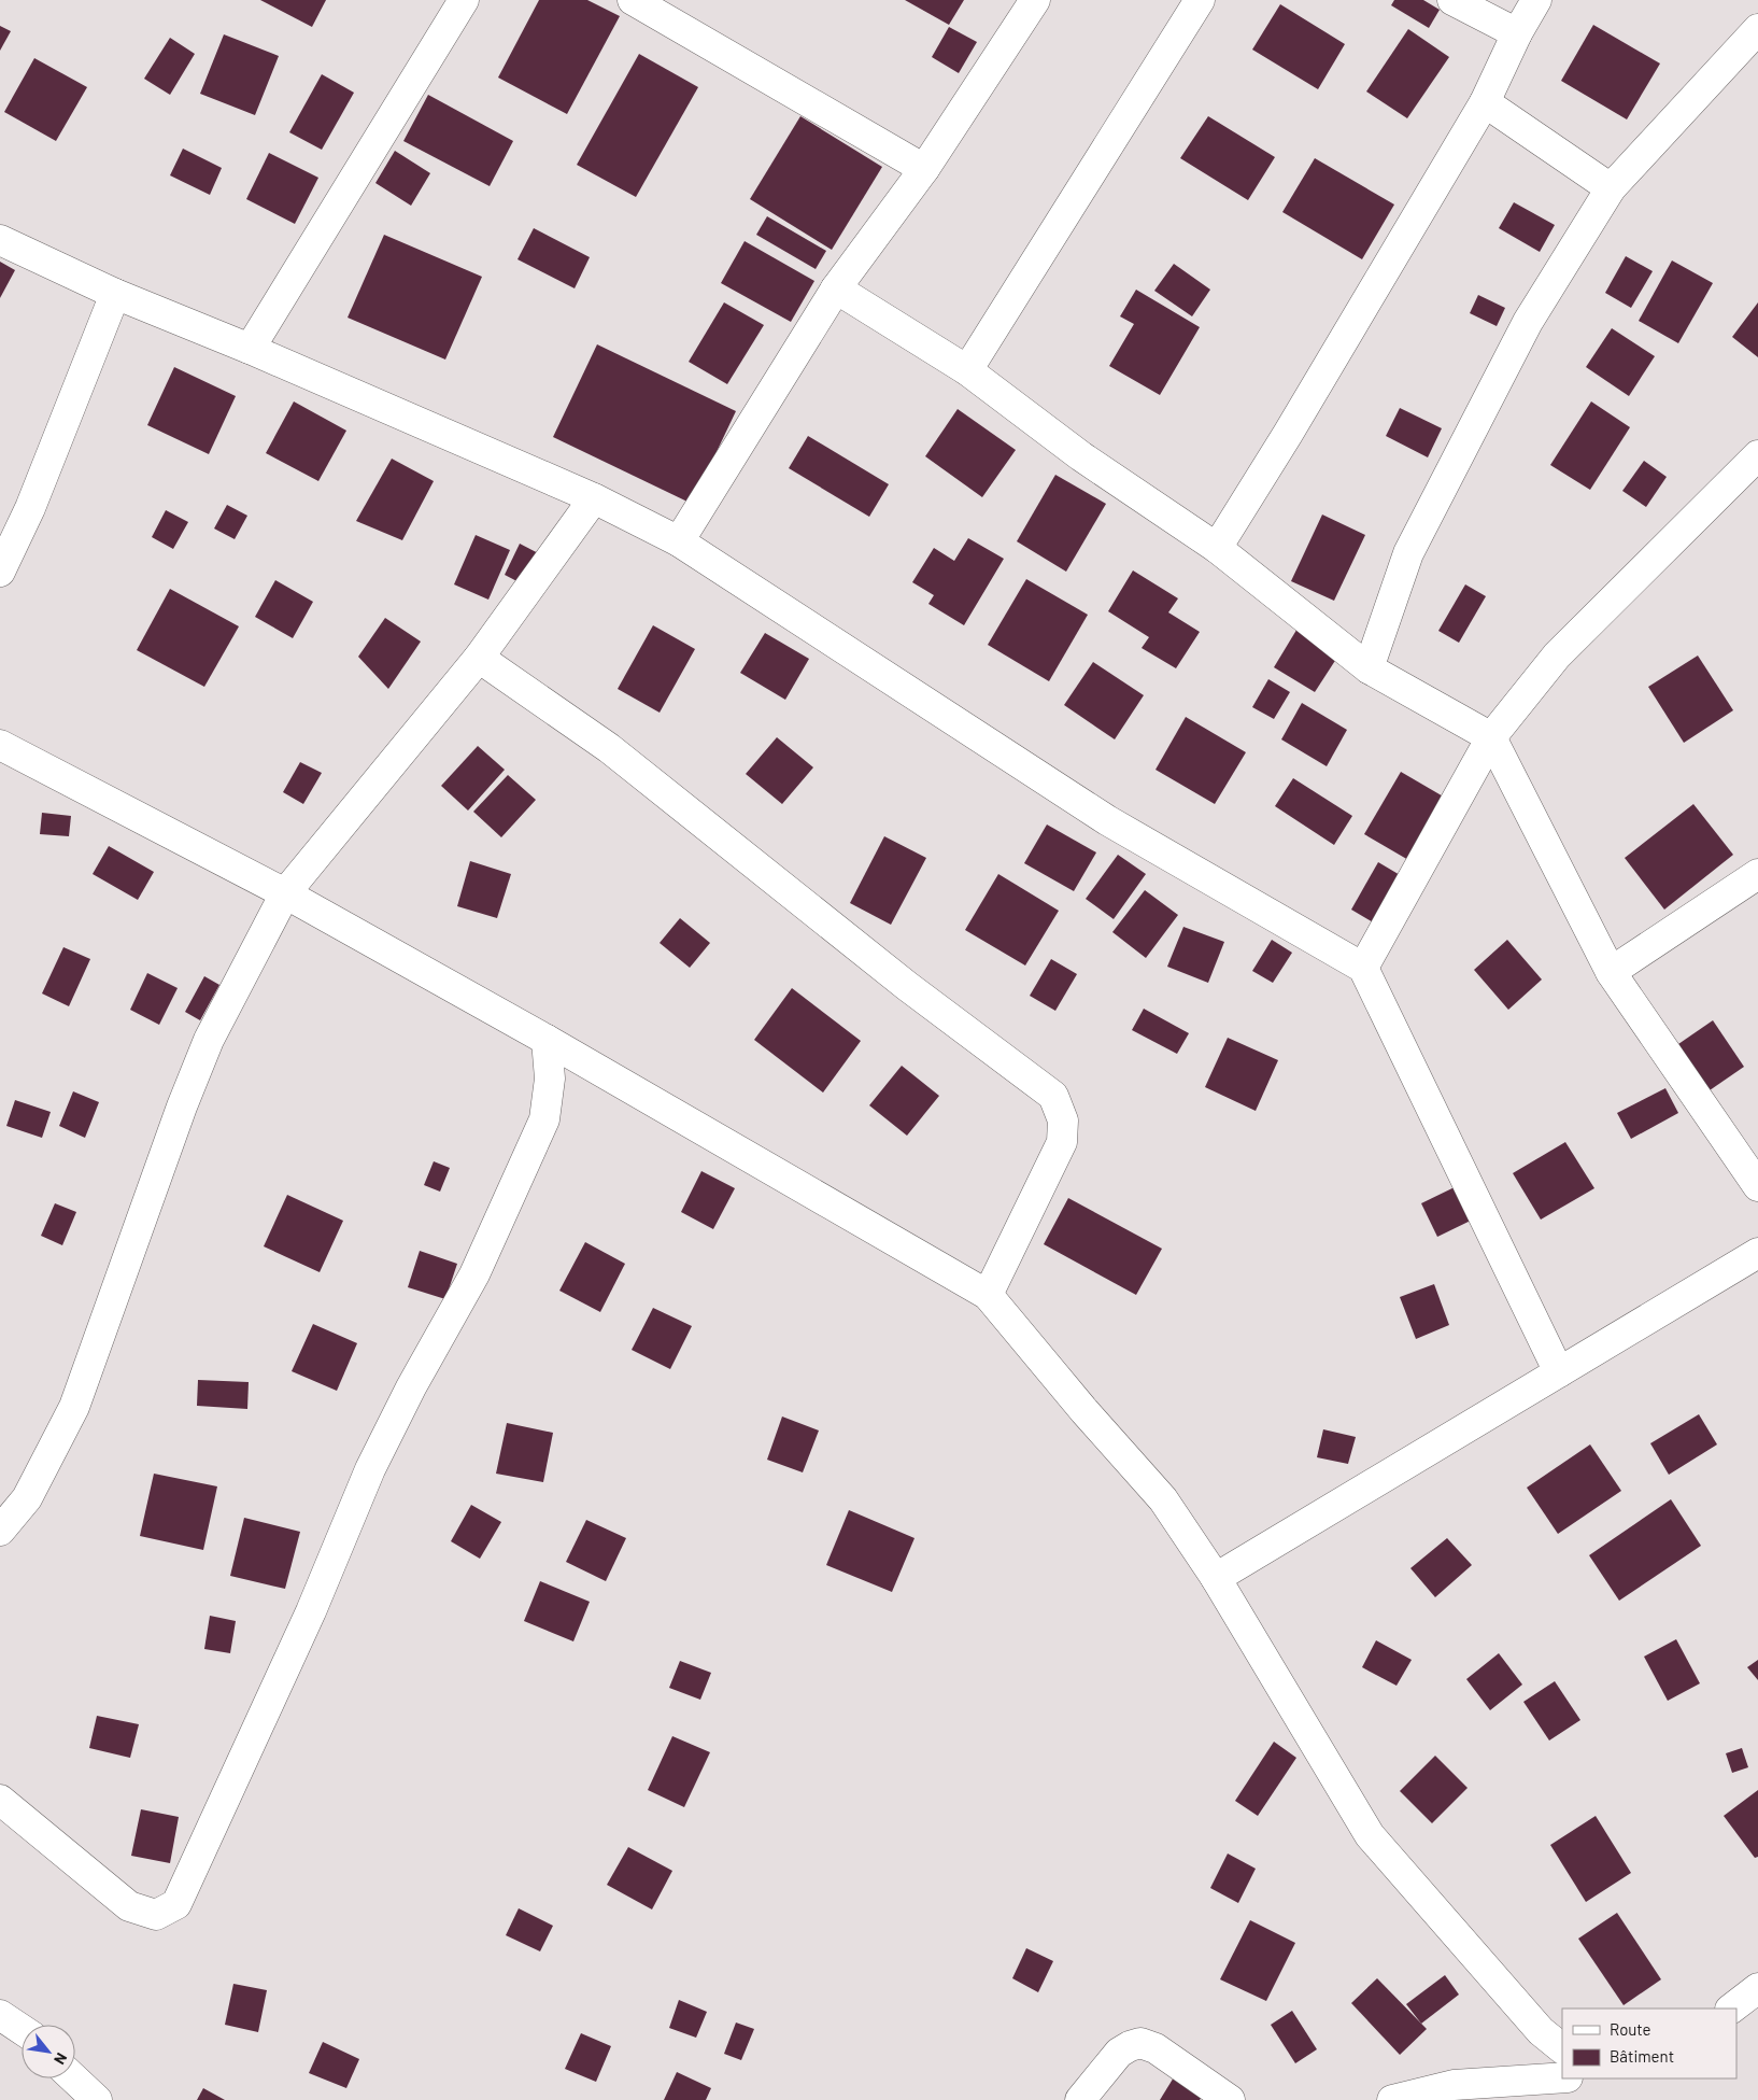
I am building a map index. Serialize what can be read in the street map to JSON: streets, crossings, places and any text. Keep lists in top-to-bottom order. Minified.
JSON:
{"legend":["Route","Bâtiment"],"north":"bottom right"}
